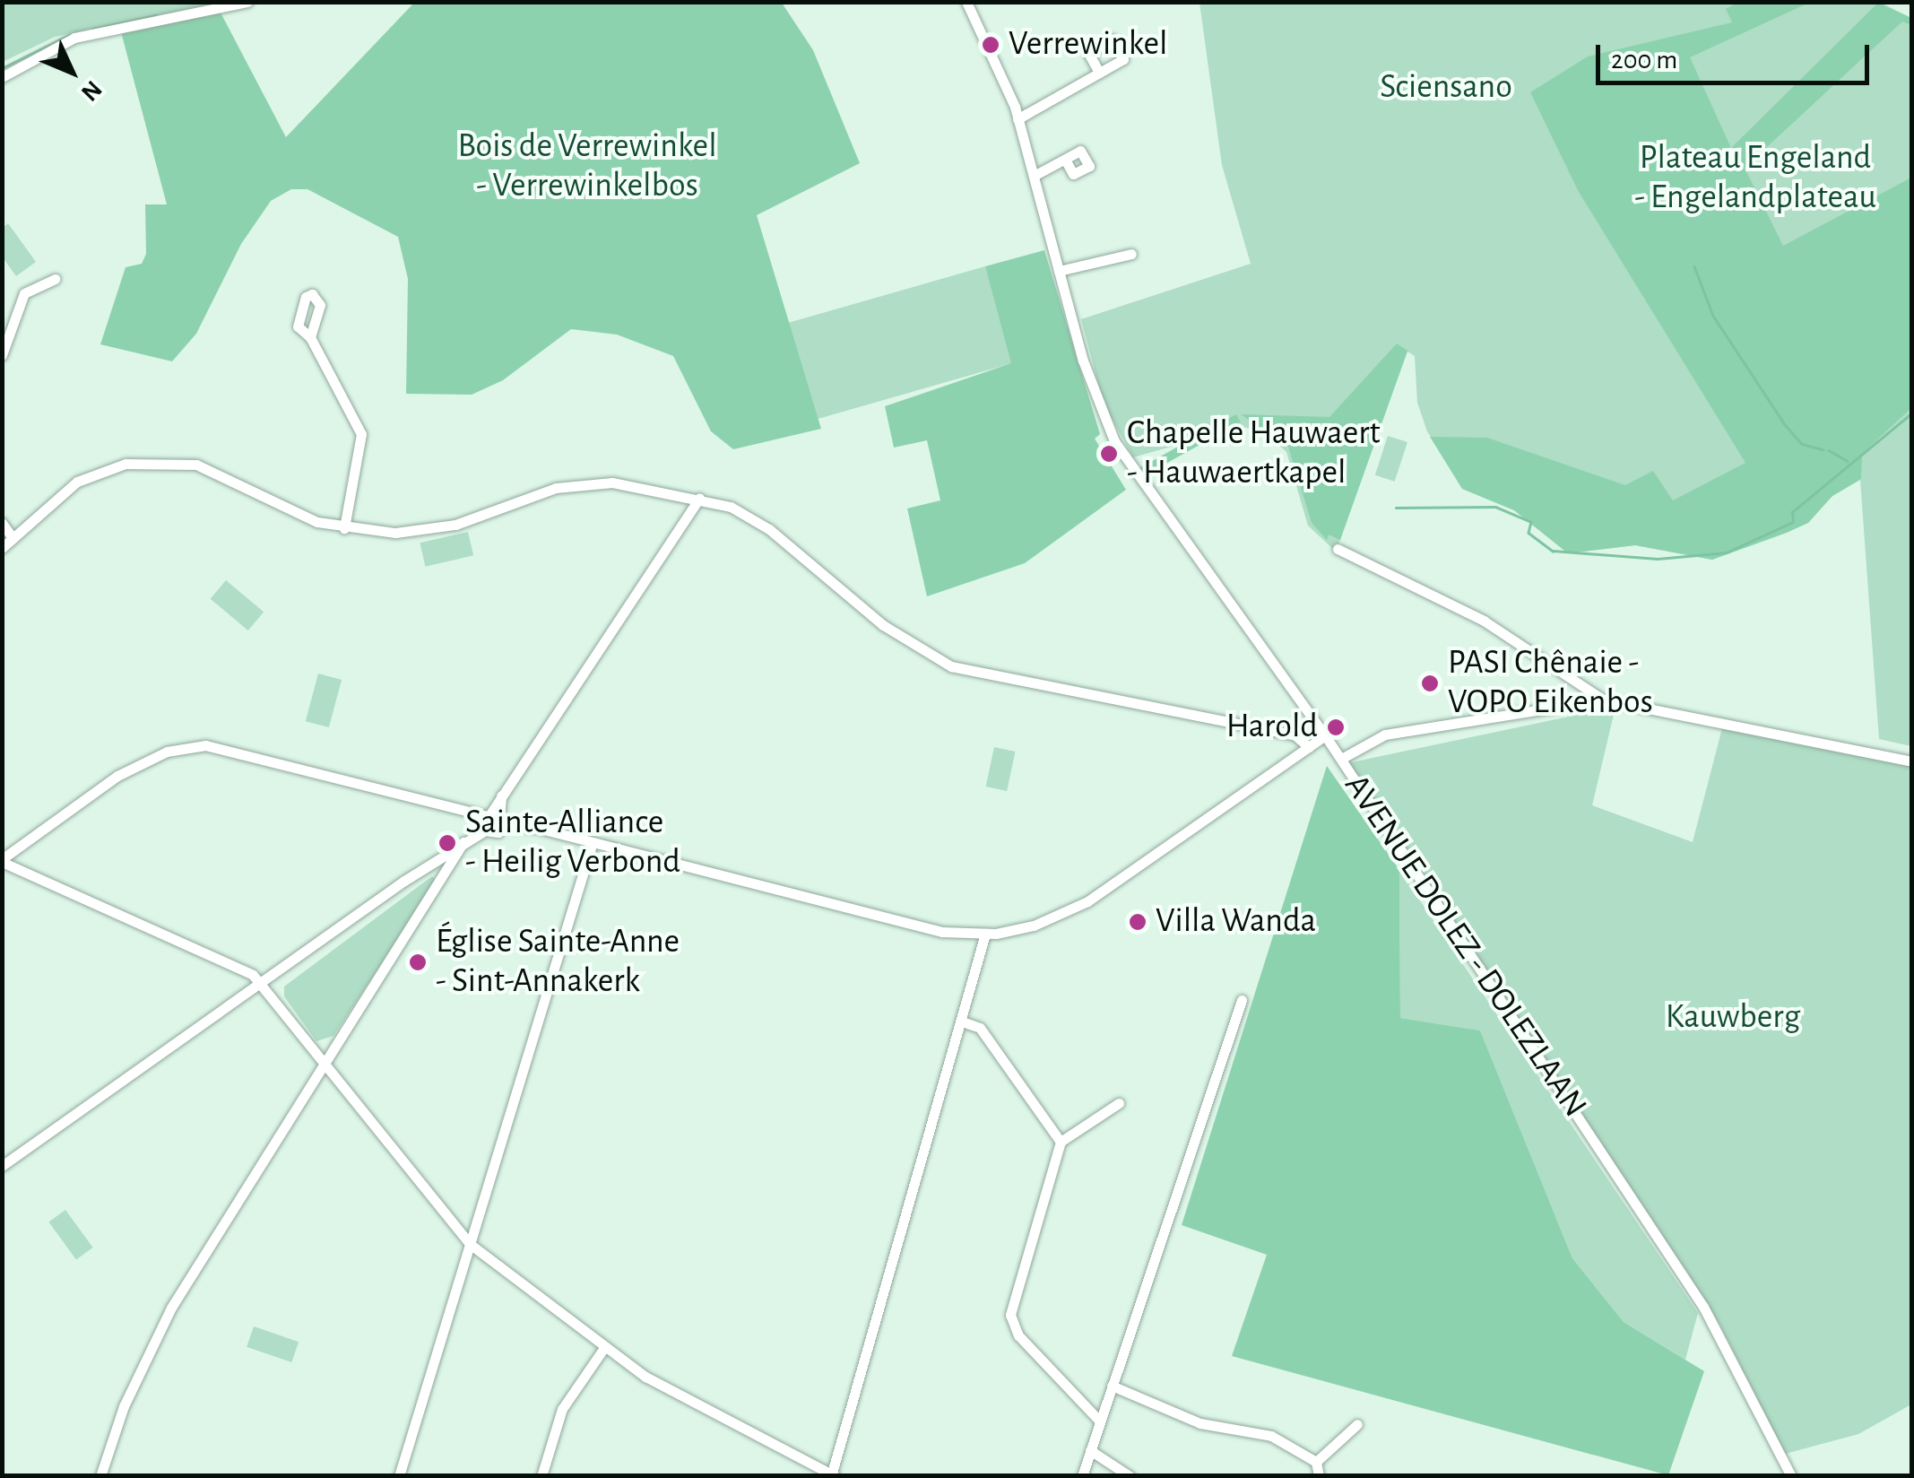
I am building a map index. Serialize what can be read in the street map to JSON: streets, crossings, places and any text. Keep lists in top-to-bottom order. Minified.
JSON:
{"streets":{"street":["AVENUE DOLEZ - DOLEZLAAN"]},"parks":["Sciensano","Bois de Verrewinkel - Verrewinkelbos","Plateau Engeland - Engelandplateau","Kauwberg"],"places":["Verrewinkel","Chapelle Hauwaert - Hauwaertkapel","PASI Chênaie - VOPO Eikenbos","Harold","Sainte-Alliance - Heilig Verbond","Villa Wanda","Église Sainte-Anne - Sint-Annakerk"],"scale_bar":"200 m","north":"bottom right"}
